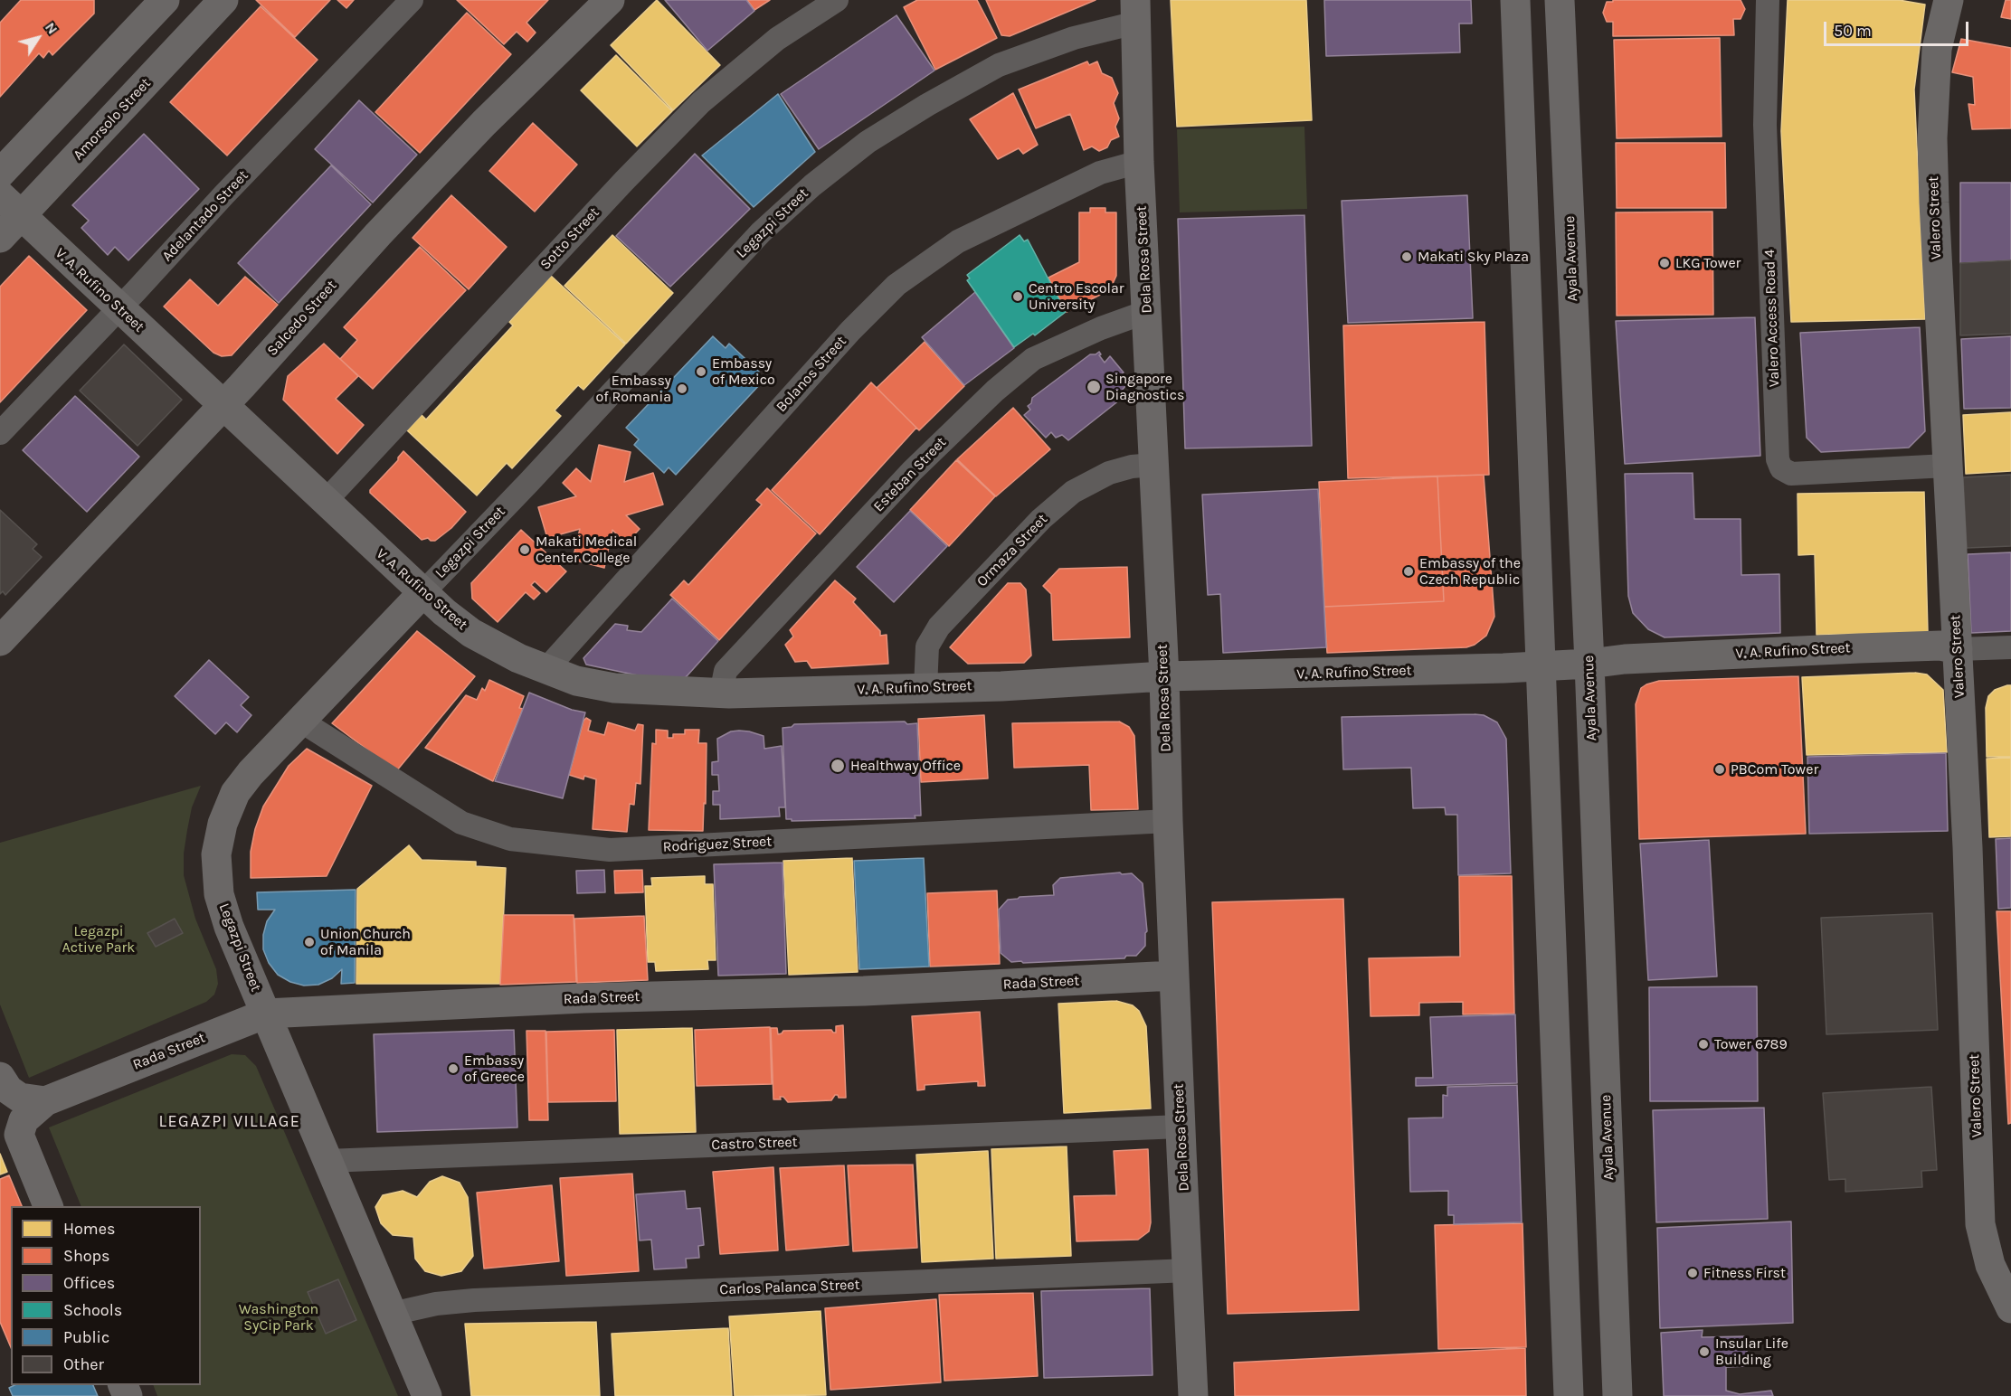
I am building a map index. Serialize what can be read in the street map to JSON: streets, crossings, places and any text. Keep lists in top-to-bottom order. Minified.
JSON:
{"streets":{"street":["Amorsolo Street","Adelantado Street","Valero Street","Legazpi Street","Sotto Street","Ayala Avenue","Dela Rosa Street","V. A. Rufino Street","Salcedo Street","Valero Access Road 4","Bolanos Street","Esteban Street","Ormaza Street","Rodriguez Street","Rada Street","Castro Street","Carlos Palanca Street"]},"crossings":[["Amorsolo Street","V. A. Rufino Street"],["Adelantado Street","V. A. Rufino Street"],["Valero Street","V. A. Rufino Street"],["Valero Street","Valero Access Road 4"],["Legazpi Street","Dela Rosa Street"],["Legazpi Street","V. A. Rufino Street"],["Legazpi Street","Rodriguez Street"],["Legazpi Street","Rada Street"],["Legazpi Street","Castro Street"],["Legazpi Street","Carlos Palanca Street"],["Sotto Street","V. A. Rufino Street"],["Ayala Avenue","V. A. Rufino Street"],["Dela Rosa Street","V. A. Rufino Street"],["Dela Rosa Street","Bolanos Street"],["Dela Rosa Street","Esteban Street"],["Dela Rosa Street","Ormaza Street"],["Dela Rosa Street","Rodriguez Street"],["Dela Rosa Street","Rada Street"],["Dela Rosa Street","Castro Street"],["Dela Rosa Street","Carlos Palanca Street"],["V. A. Rufino Street","Salcedo Street"],["V. A. Rufino Street","Bolanos Street"],["V. A. Rufino Street","Esteban Street"],["V. A. Rufino Street","Ormaza Street"]],"districts":["LEGAZPI VILLAGE"],"parks":["Legazpi Active Park","Washington SyCip Park"],"places":["Makati Sky Plaza","LKG Tower","Centro Escolar University","Embassy of Mexico","Singapore Diagnostics","Embassy of Romania","Makati Medical Center College","Embassy of the Czech Republic","Healthway Office","PBCom Tower","Union Church of Manila","Tower 6789","Embassy of Greece","Fitness First","Insular Life Building"],"legend":["Homes","Shops","Offices","Schools","Public","Other"],"scale_bar":"50 m","north":"top right"}
